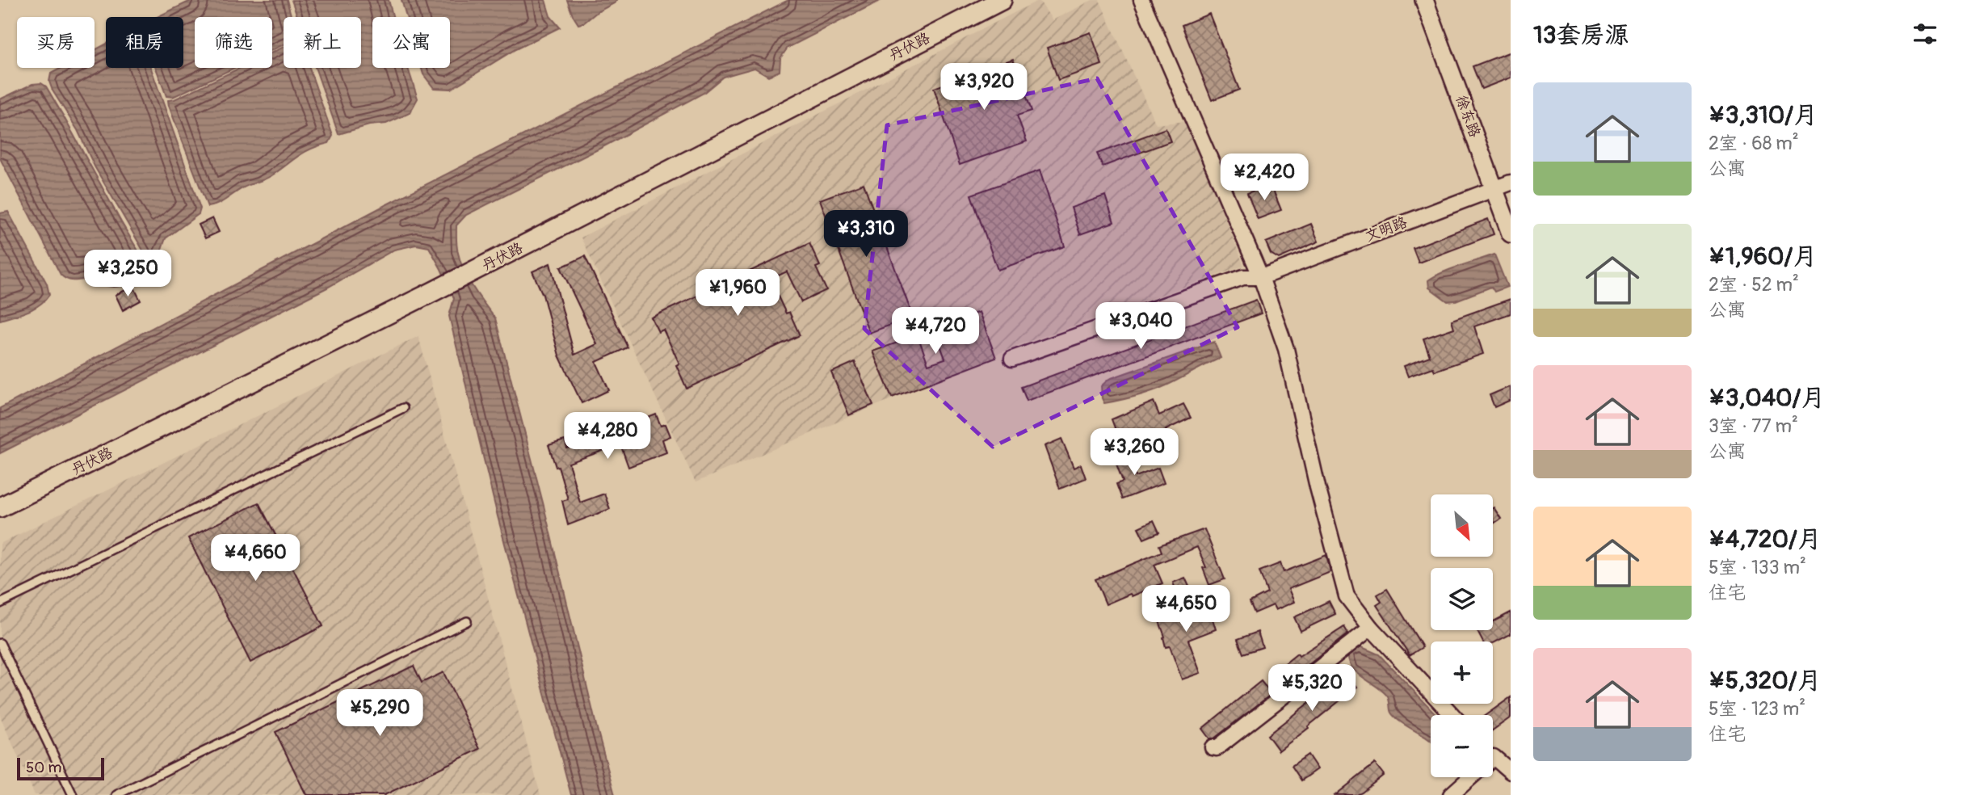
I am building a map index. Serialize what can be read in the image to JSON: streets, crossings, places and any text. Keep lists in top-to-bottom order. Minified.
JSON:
{"streets":{"main road":["丹伏路"],"street":["徐东路","文明路"]},"crossings":[["徐东路","文明路"]],"scale_bar":"50 m","north":"bottom right","page":{"heading":"13套房源","chip":["买房","租房","筛选","新上","公寓"],"price":["¥3,920","¥2,420","¥3,310","¥3,250","¥1,960","¥3,040","¥4,720","¥4,280","¥3,260","¥4,660","¥4,650","¥5,320","¥5,290"],"list":[{"name":"¥3,310/月","note":"2室 · 68 m² · 公寓"},{"name":"¥1,960/月","note":"2室 · 52 m² · 公寓"},{"name":"¥3,040/月","note":"3室 · 77 m² · 公寓"},{"name":"¥4,720/月","note":"5室 · 133 m² · 住宅"},{"name":"¥5,320/月","note":"5室 · 123 m² · 住宅"}],"map_buttons":["+","−"],"scale":"50 m"}}
